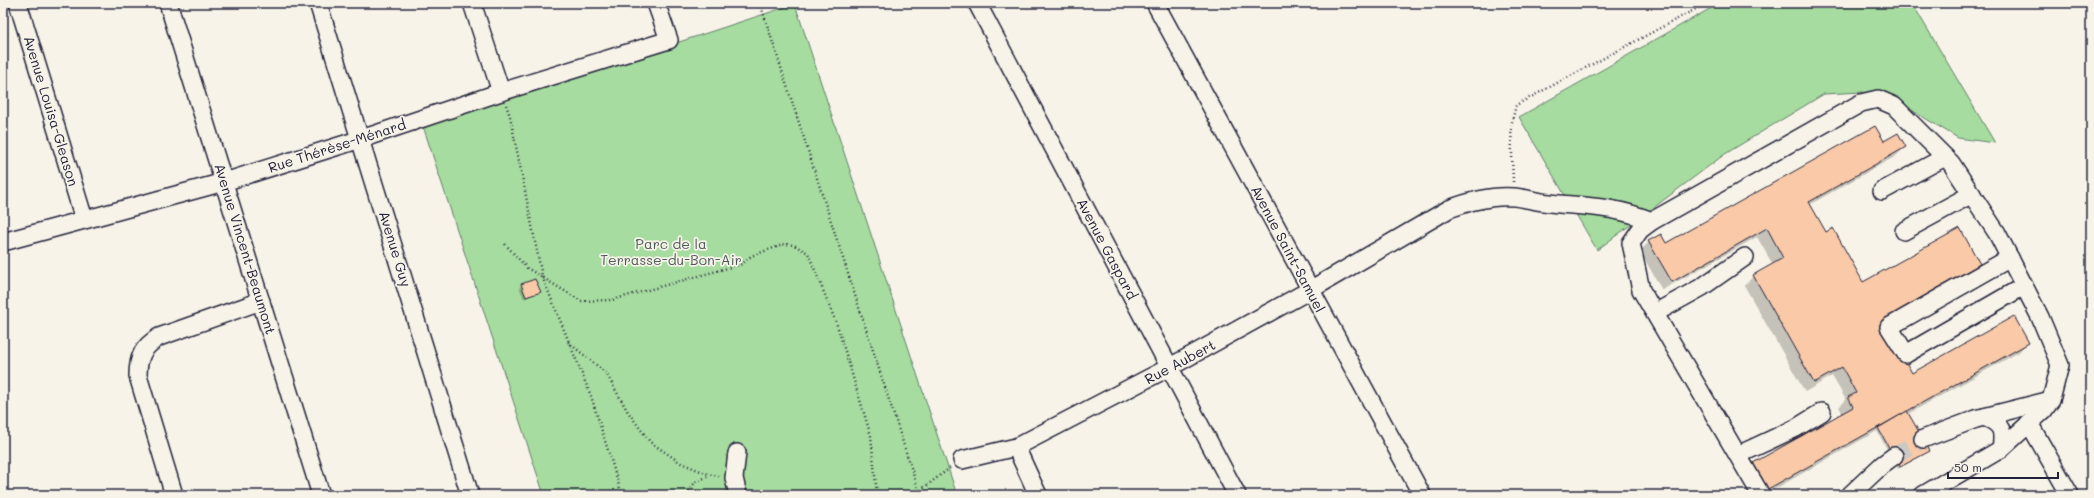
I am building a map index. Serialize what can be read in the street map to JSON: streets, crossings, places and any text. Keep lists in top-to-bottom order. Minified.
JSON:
{"streets":{"street":["Avenue Louisa-Gleason","Rue Thérèse-Ménard","Avenue Vincent-Beaumont","Avenue Guy","Avenue Gaspard","Avenue Saint-Samuel","Rue Aubert"]},"crossings":[["Avenue Louisa-Gleason","Rue Thérèse-Ménard"],["Rue Thérèse-Ménard","Avenue Vincent-Beaumont"],["Rue Thérèse-Ménard","Avenue Guy"],["Avenue Gaspard","Rue Aubert"],["Avenue Saint-Samuel","Rue Aubert"]],"parks":["Parc de la Terrasse-du-Bon-Air"],"scale_bar":"50 m"}
